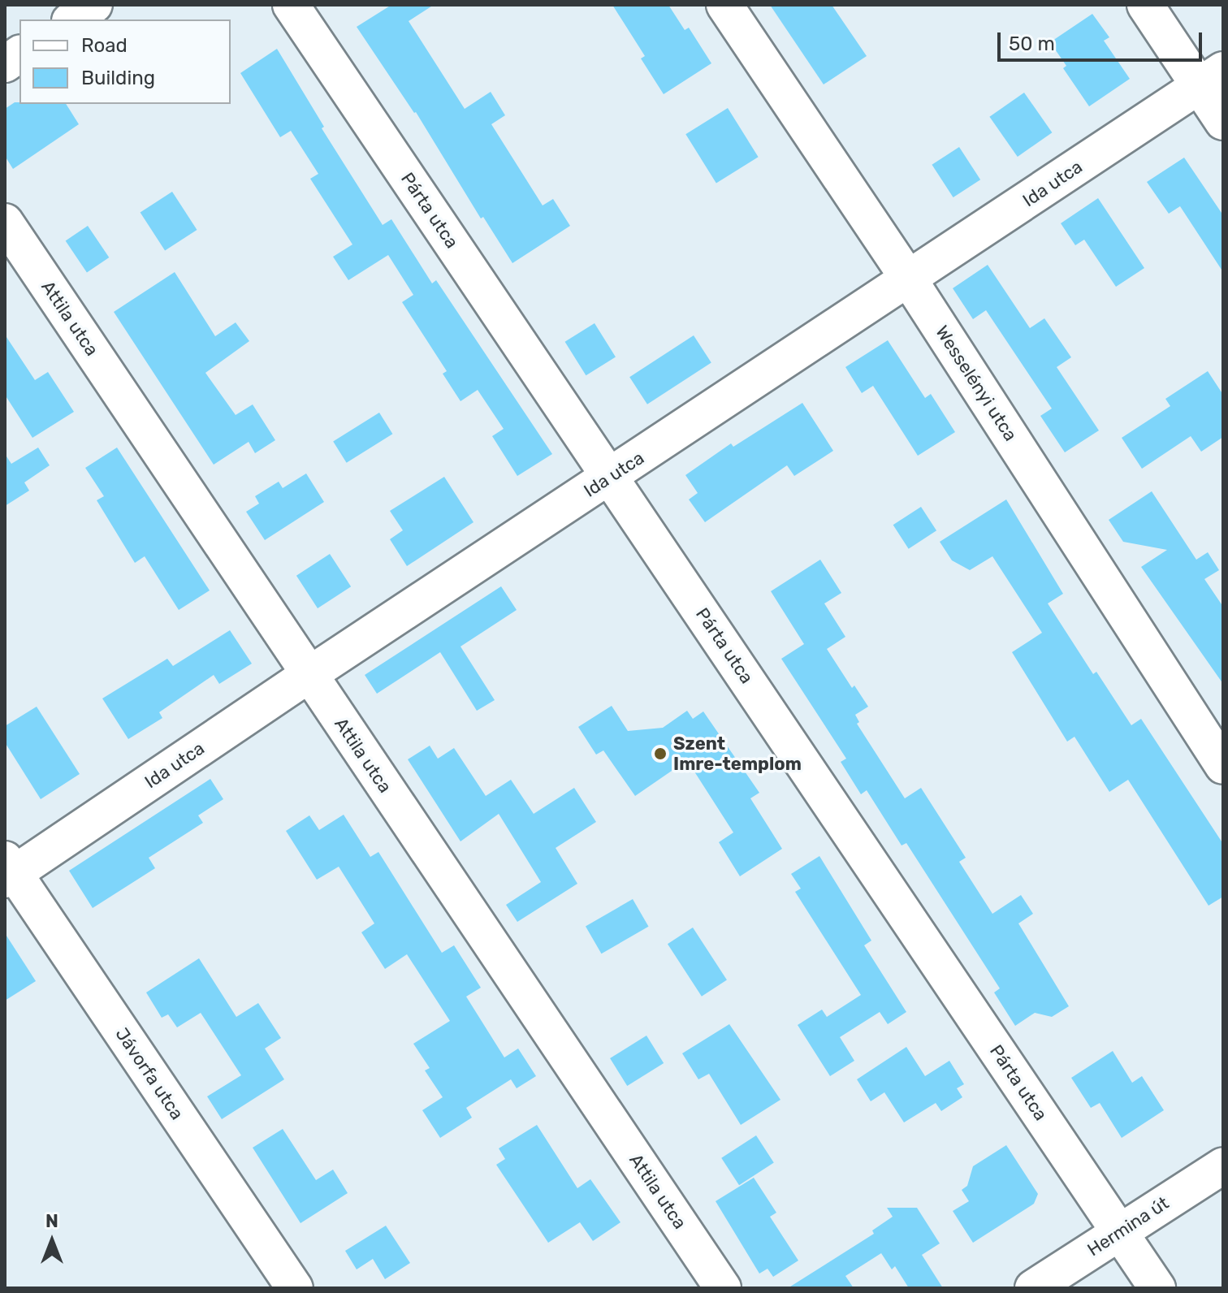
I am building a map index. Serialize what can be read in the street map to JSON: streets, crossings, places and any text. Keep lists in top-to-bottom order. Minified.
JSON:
{"streets":{"street":["Ida utca","Párta utca","Attila utca","Wesselényi utca","Jávorfa utca","Hermina út"]},"crossings":[["Ida utca","Párta utca"],["Ida utca","Attila utca"],["Ida utca","Wesselényi utca"],["Ida utca","Jávorfa utca"],["Párta utca","Hermina út"]],"places":["Szent Imre-templom"],"legend":["Road","Building"],"scale_bar":"50 m","north":"top"}
